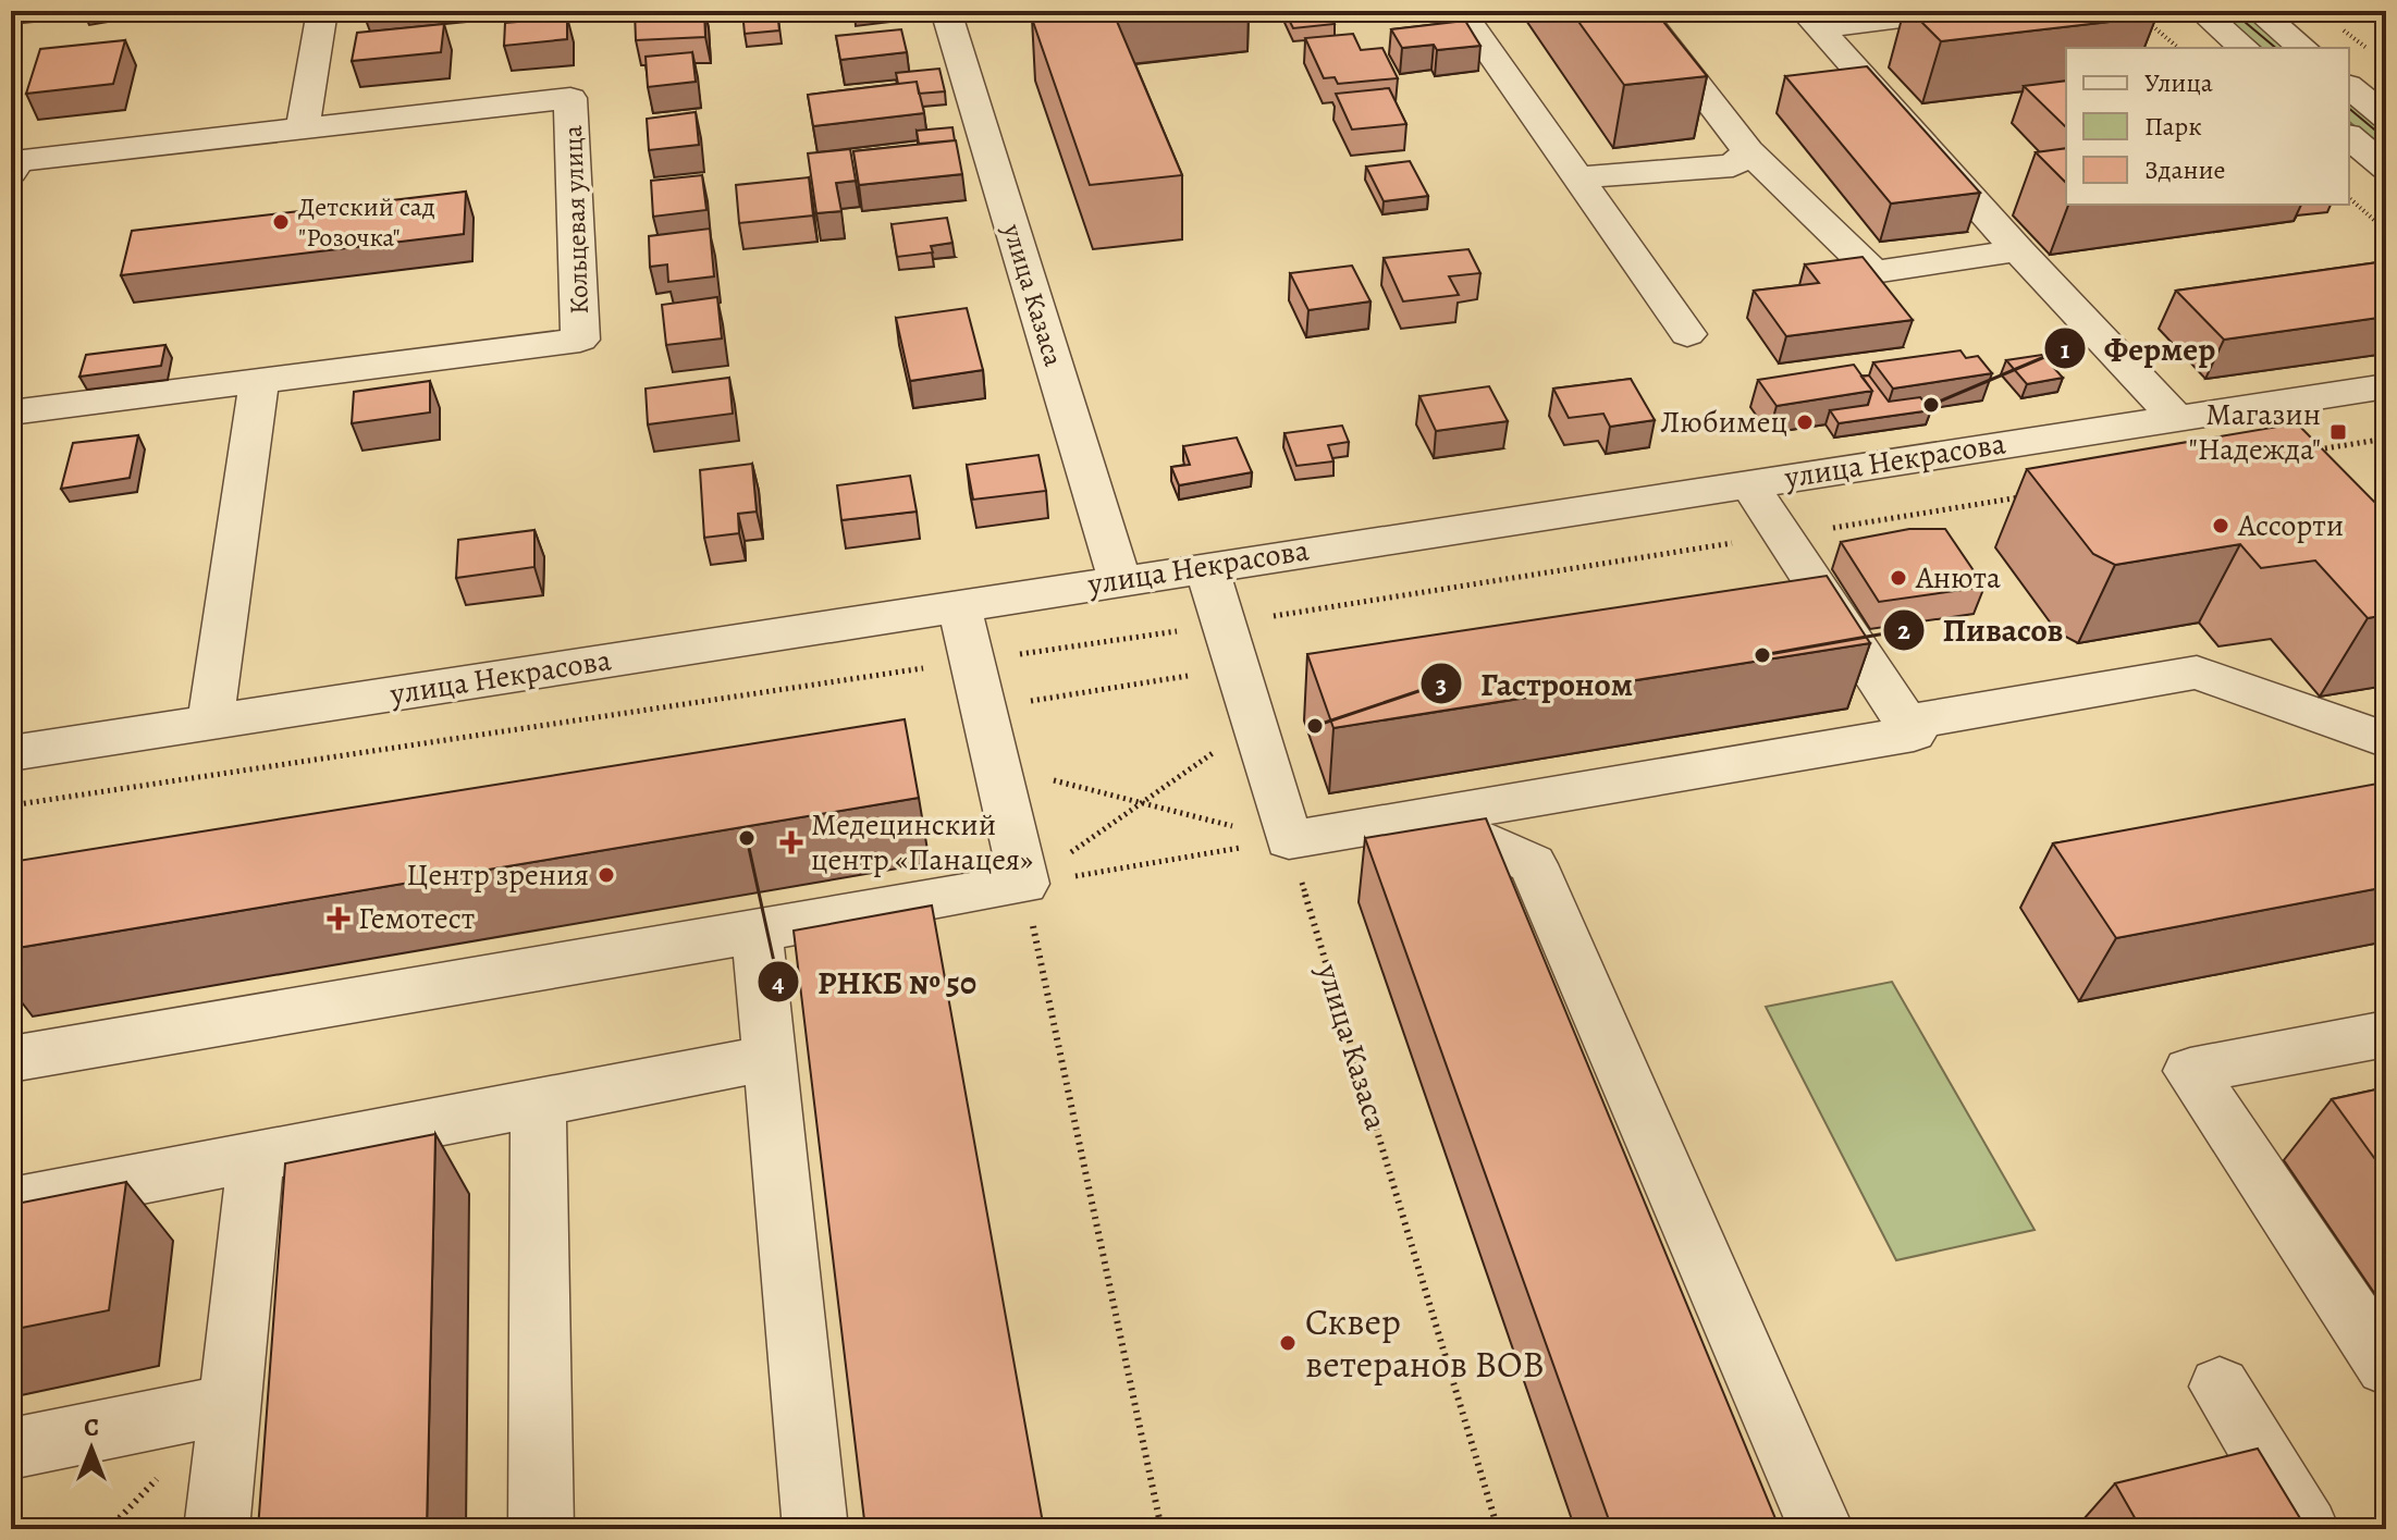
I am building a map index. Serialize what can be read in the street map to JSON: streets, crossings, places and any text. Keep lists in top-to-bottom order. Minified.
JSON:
{"streets":{"street":["Кольцевая улица","улица Казаса","улица Некрасова"]},"crossings":[["улица Казаса","улица Некрасова"]],"places":{"other":["Детский сад \"Розочка\"","Фермер","Любимец","Ассорти","Анюта","Пивасов","Гастроном","РНКБ № 50","Центр зрения","Сквер ветеранов ВОВ"],"transit":["Магазин \"Надежда\""],"health":["Медецинский центр «Панацея»","Гемотест"]},"legend":["Улица","Парк","Здание"],"north":"top"}
